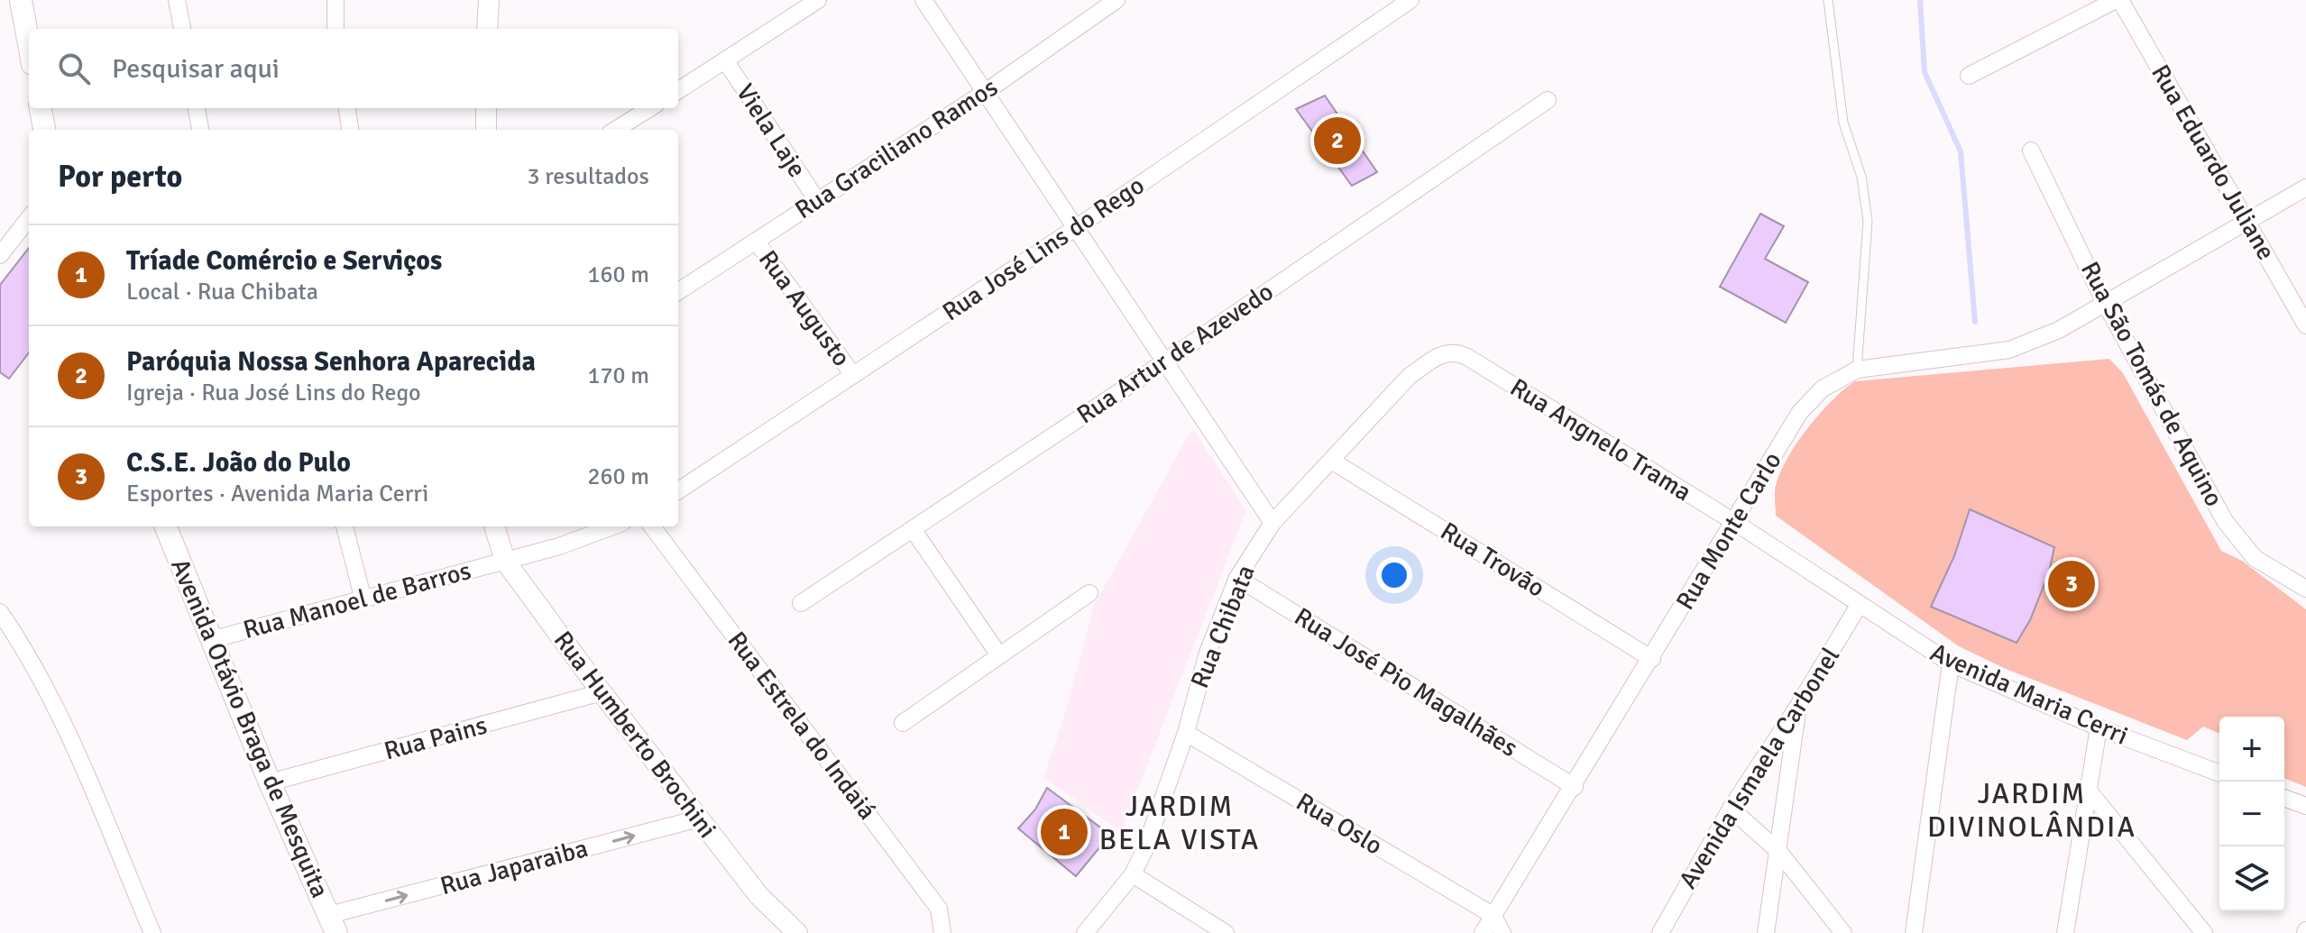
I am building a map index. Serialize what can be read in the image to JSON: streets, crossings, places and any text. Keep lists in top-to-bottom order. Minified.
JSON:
{"streets":{"main road":["Avenida Otávio Braga de Mesquita"],"street":["Viela Laje","Rua Graciliano Ramos","Rua Eduardo Juliane","Rua José Lins do Rego","Rua Augusto","Rua Artur de Azevedo","Rua São Tomás de Aquino","Rua Angnelo Trama","Rua Monte Carlo","Rua Trovão","Rua Manoel de Barros","Rua Chibata","Rua José Pio Magalhães","Avenida Maria Cerri","Rua Estrela do Indaiá","Rua Humberto Brochini","Rua Pains","Avenida Ismaela Carbonel","Rua Oslo","Rua Japaraiba"]},"crossings":[["Viela Laje","Rua Graciliano Ramos"],["Rua Graciliano Ramos","Rua Augusto"],["Rua Eduardo Juliane","Rua Monte Carlo"],["Rua José Lins do Rego","Rua Augusto"],["Rua São Tomás de Aquino","Rua Monte Carlo"],["Rua Angnelo Trama","Rua Monte Carlo"],["Rua Angnelo Trama","Rua Chibata"],["Rua Angnelo Trama","Avenida Maria Cerri"],["Rua Monte Carlo","Rua Trovão"],["Rua Monte Carlo","Rua José Pio Magalhães"],["Rua Monte Carlo","Avenida Maria Cerri"],["Rua Monte Carlo","Rua Oslo"],["Rua Trovão","Rua Chibata"],["Rua Manoel de Barros","Avenida Otávio Braga de Mesquita"],["Rua Manoel de Barros","Rua Humberto Brochini"],["Rua Chibata","Rua José Pio Magalhães"],["Rua Chibata","Rua Oslo"],["Avenida Maria Cerri","Avenida Ismaela Carbonel"],["Avenida Otávio Braga de Mesquita","Rua Pains"],["Avenida Otávio Braga de Mesquita","Rua Japaraiba"],["Rua Humberto Brochini","Rua Pains"],["Rua Humberto Brochini","Rua Japaraiba"]],"one_way":["Rua Japaraiba"],"districts":["JARDIM DIVINOLÂNDIA","JARDIM BELA VISTA"],"page":{"search":"Pesquisar aqui","pins":["2","3","1"],"heading":["Por perto","3 resultados"],"list":[{"mark":"1","name":"Tríade Comércio e Serviços","note":"Local · Rua Chibata","value":"160 m"},{"mark":"2","name":"Paróquia Nossa Senhora Aparecida","note":"Igreja · Rua José Lins do Rego","value":"170 m"},{"mark":"3","name":"C.S.E. João do Pulo","note":"Esportes · Avenida Maria Cerri","value":"260 m"}],"map_buttons":["+","−"]}}
